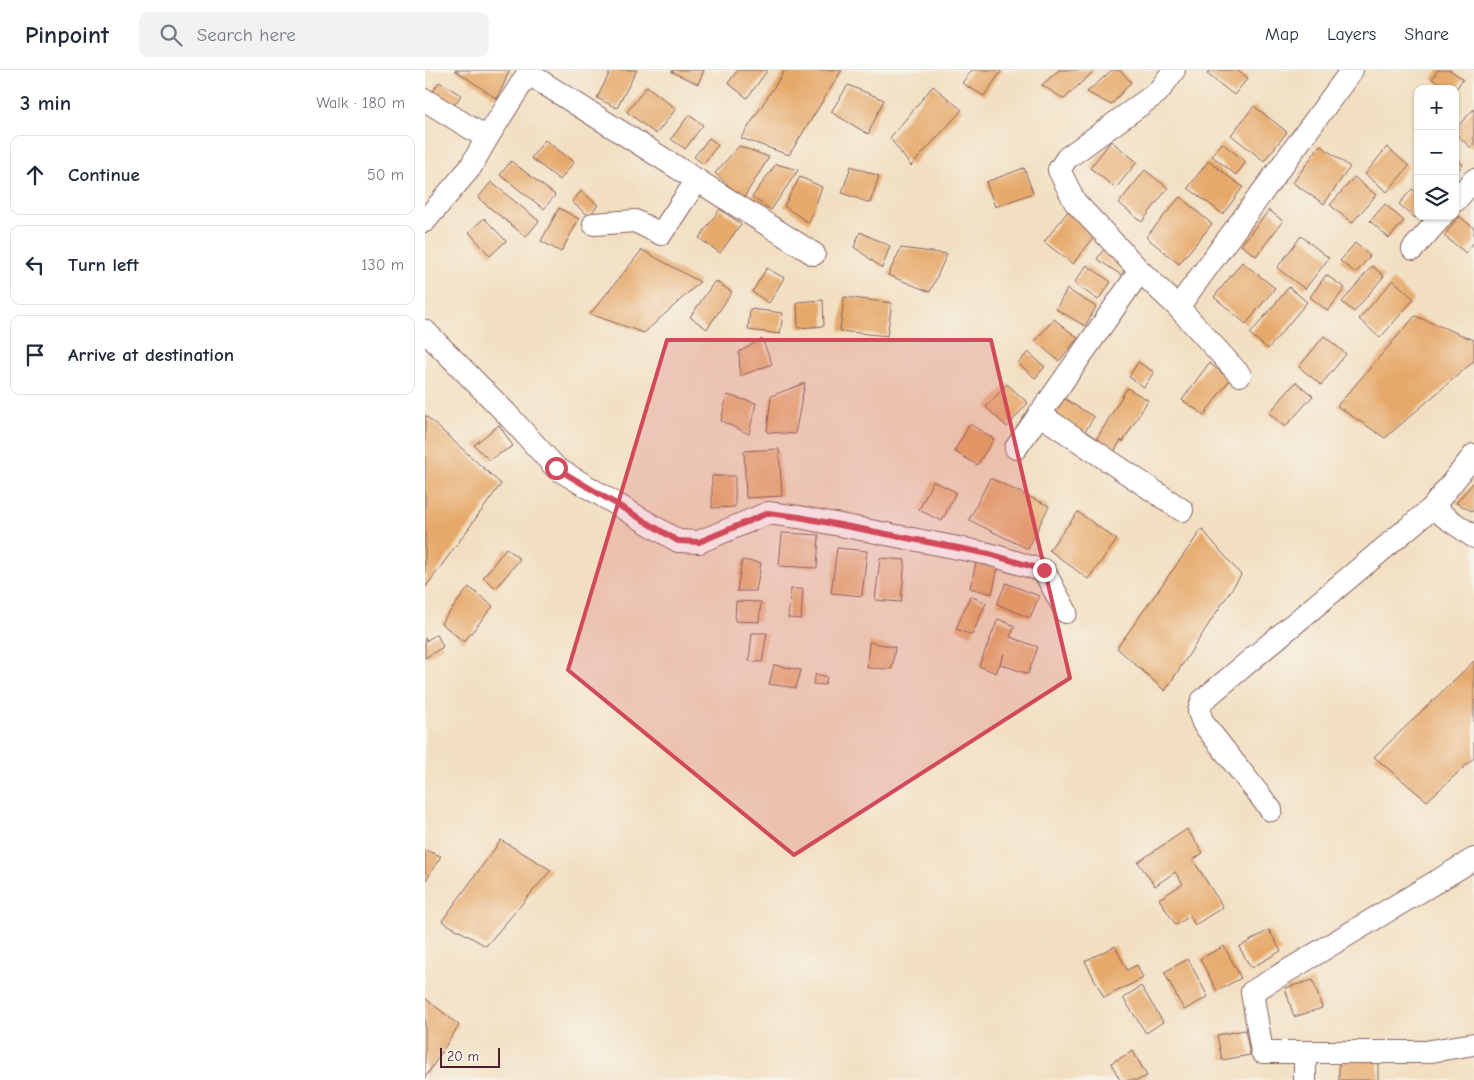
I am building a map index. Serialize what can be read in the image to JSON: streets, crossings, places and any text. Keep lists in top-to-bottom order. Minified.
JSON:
{"scale_bar":"20 m","page":{"header":"Pinpoint","search":"Search here","nav":["Map","Layers","Share"],"heading":["3 min","Walk · 180 m"],"map_buttons":["+","−"],"list":[["Continue","50 m"],["Turn left","130 m"],"Arrive at destination"],"scale":"20 m"}}
